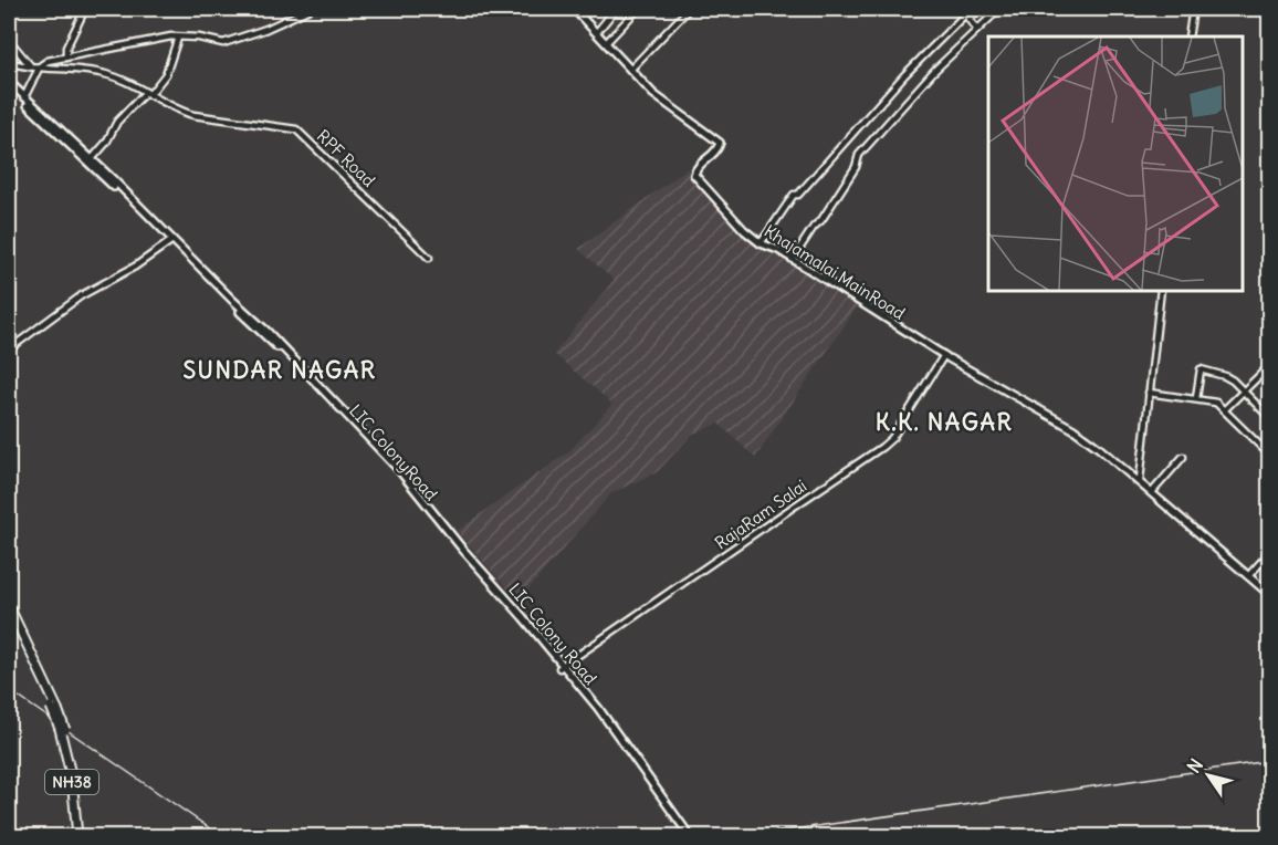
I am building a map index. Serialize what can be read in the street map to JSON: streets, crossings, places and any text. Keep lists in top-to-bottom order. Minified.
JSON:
{"streets":{"highway":["NH38"],"main road":["Khajamalai MainRoad","LIC ColonyRoad"],"street":["RPF Road","RajaRam Salai"]},"crossings":[["Khajamalai MainRoad","RajaRam Salai"],["LIC ColonyRoad","RajaRam Salai"]],"districts":["SUNDAR NAGAR","K.K. NAGAR"],"north":"top left"}
